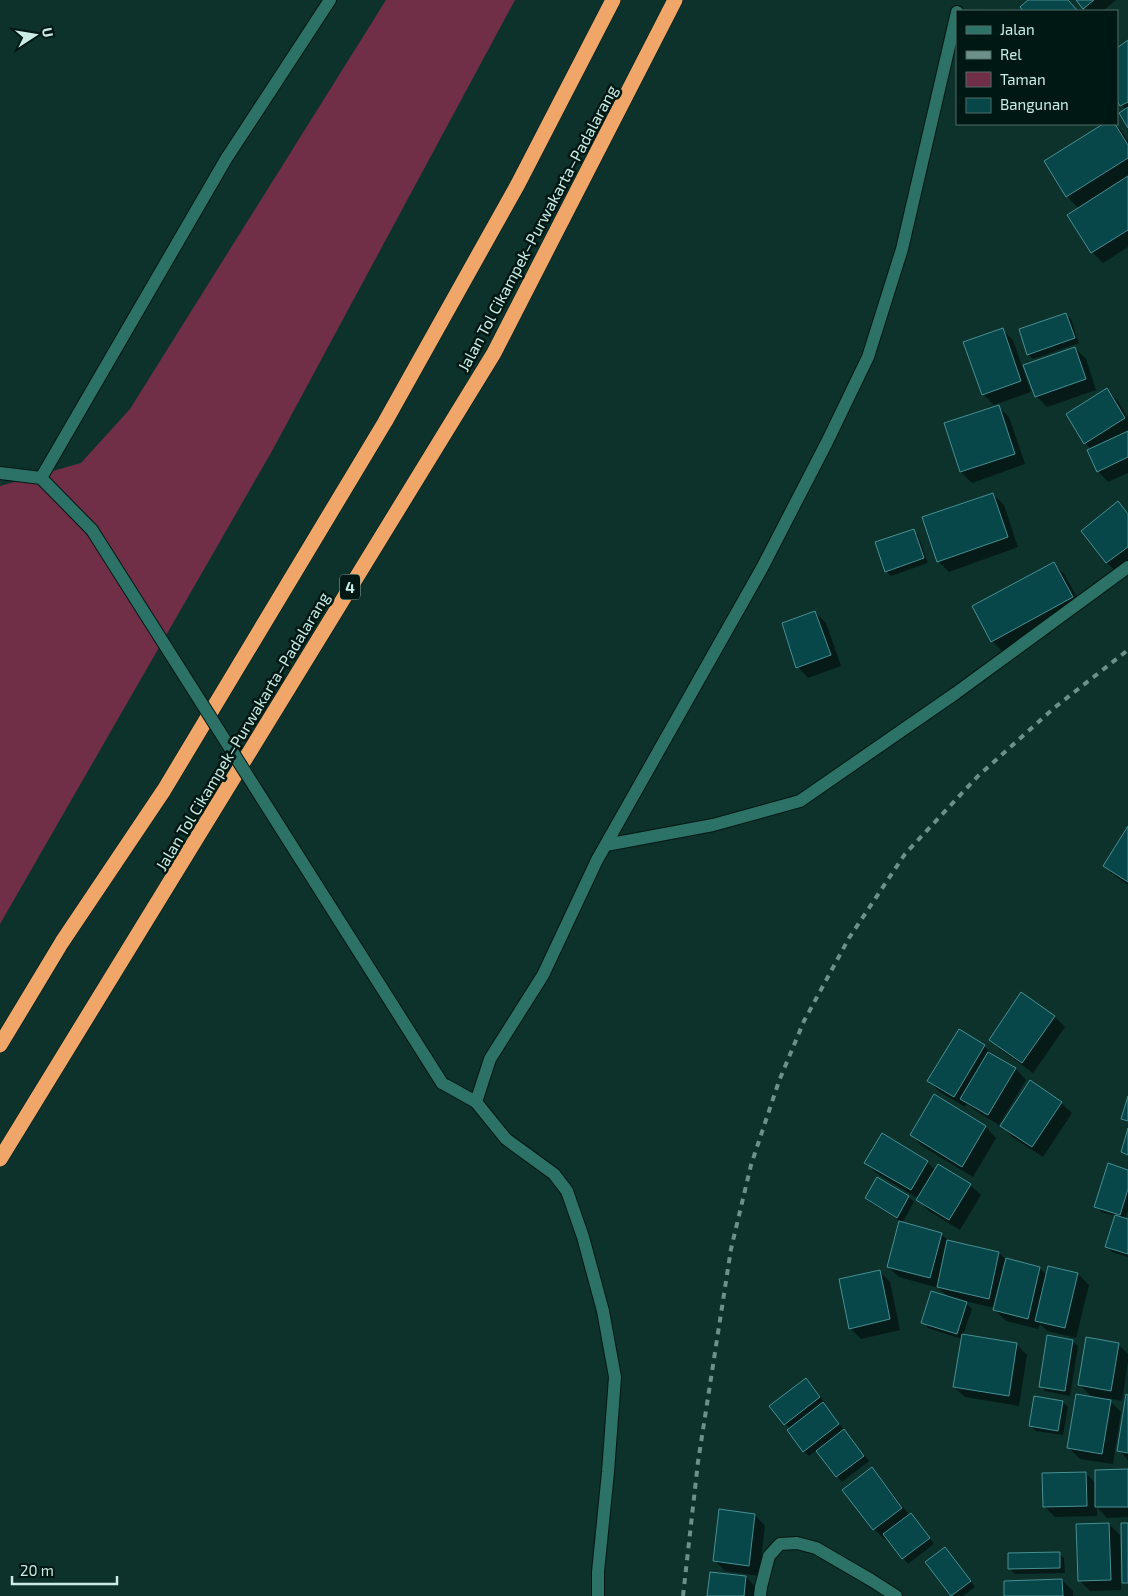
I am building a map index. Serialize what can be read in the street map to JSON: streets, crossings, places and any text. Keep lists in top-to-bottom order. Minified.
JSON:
{"streets":{"highway":["Jalan Tol Cikampek–Purwakarta–Padalarang","4"]},"legend":["Jalan","Rel","Taman","Bangunan"],"scale_bar":"20 m","north":"right"}
